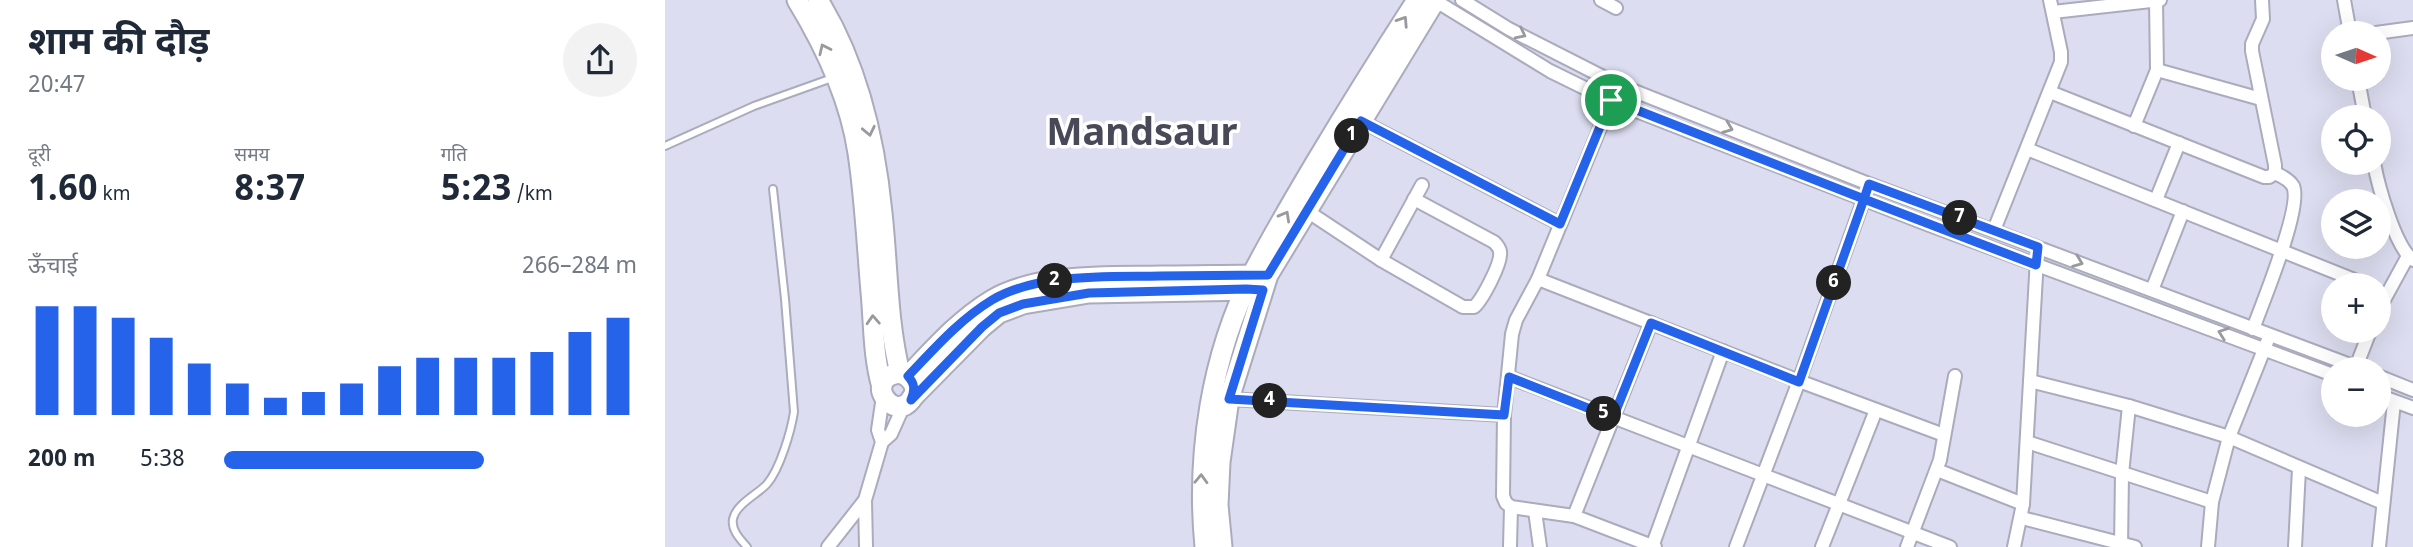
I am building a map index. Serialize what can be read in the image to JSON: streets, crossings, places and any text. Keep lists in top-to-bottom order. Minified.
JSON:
{"districts":["Mandsaur"],"north":"right","page":{"heading":["शाम की दौड़","20:47"],"map_buttons":["+","−"],"pins":["1","7","2","6","4","5"],"stats":[["दूरी","1.60 km"],["समय","8:37"],["गति","5:23 /km"]],"chart":["ऊँचाई","266–284 m"],"list":[{"name":"200 m","note":"5:38"}]}}
